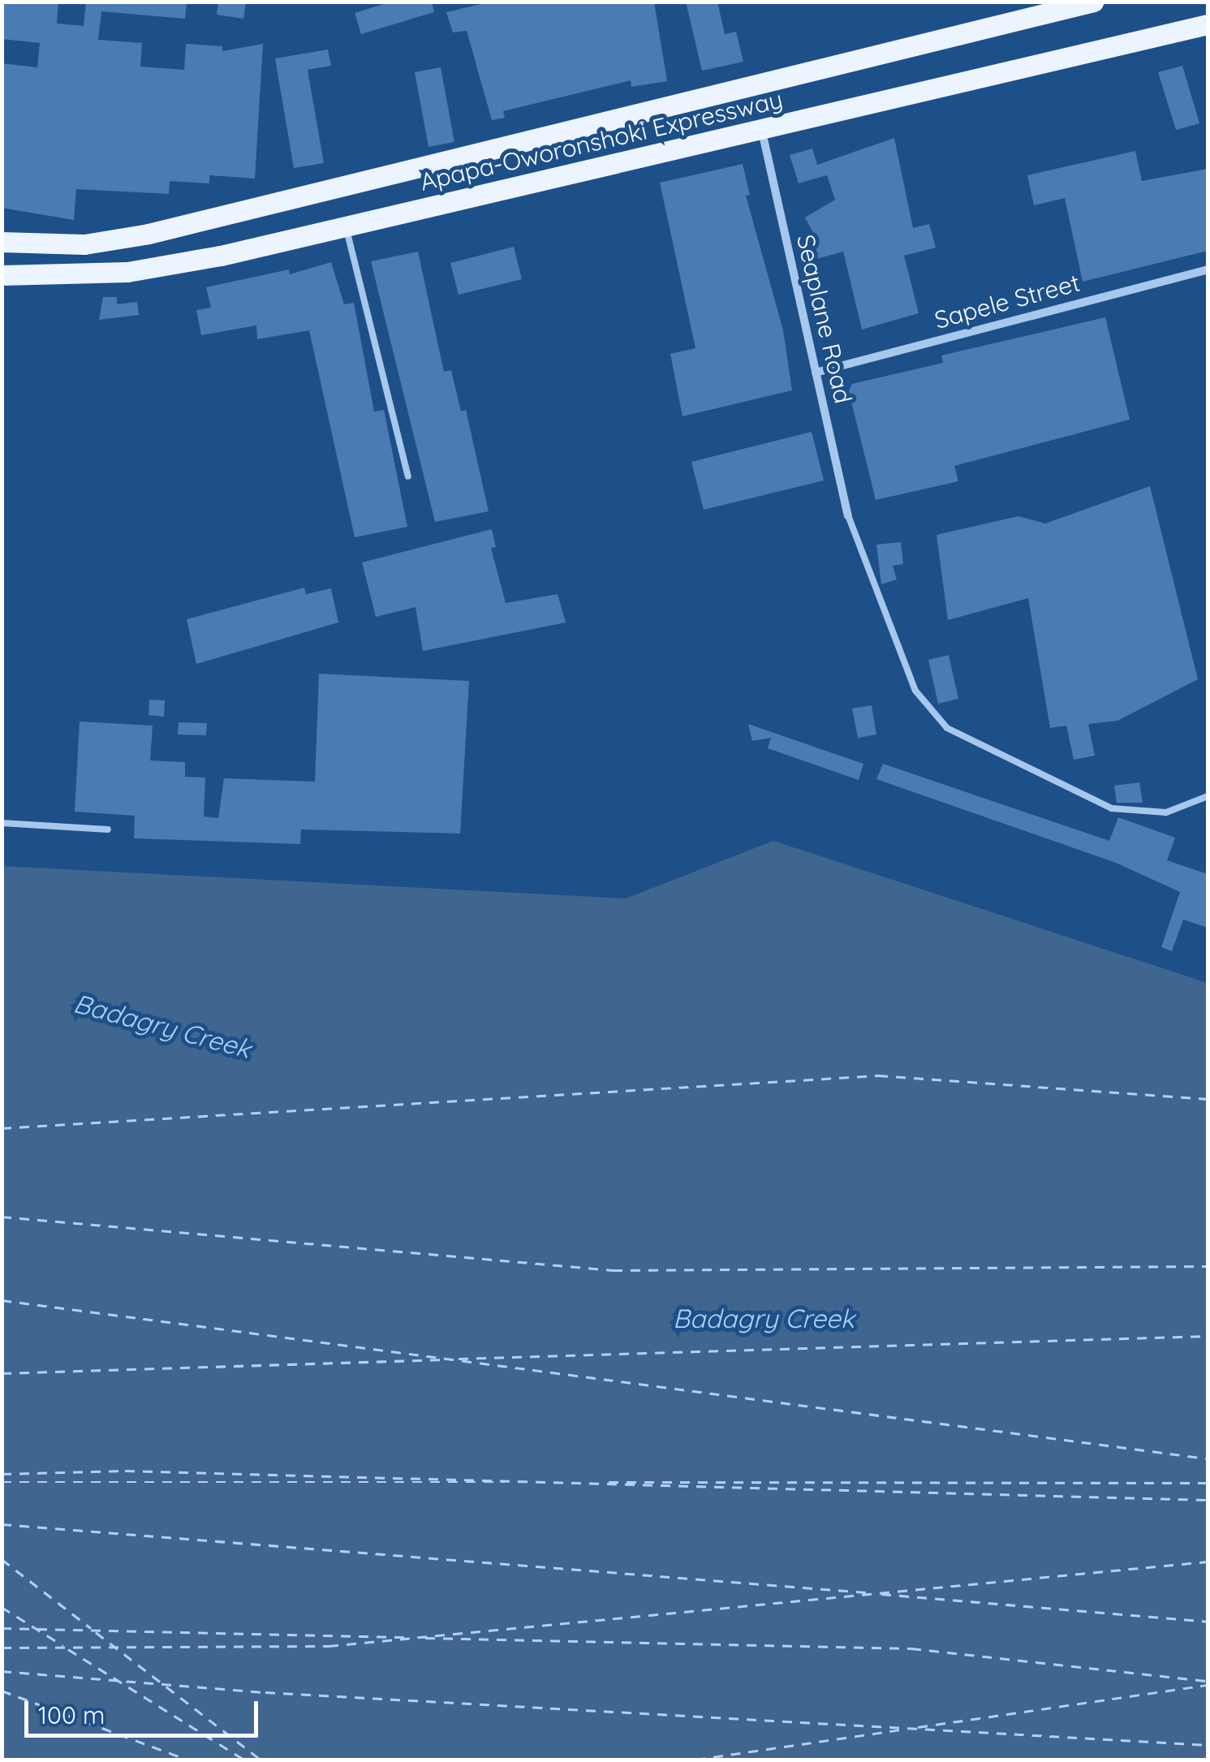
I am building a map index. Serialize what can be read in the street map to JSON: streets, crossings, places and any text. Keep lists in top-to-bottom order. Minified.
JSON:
{"streets":{"main road":["Apapa-Oworonshoki Expressway"],"street":["Sapele Street","Seaplane Road"]},"crossings":[["Apapa-Oworonshoki Expressway","Seaplane Road"],["Sapele Street","Seaplane Road"]],"water":["Badagry Creek"],"scale_bar":"100 m"}
